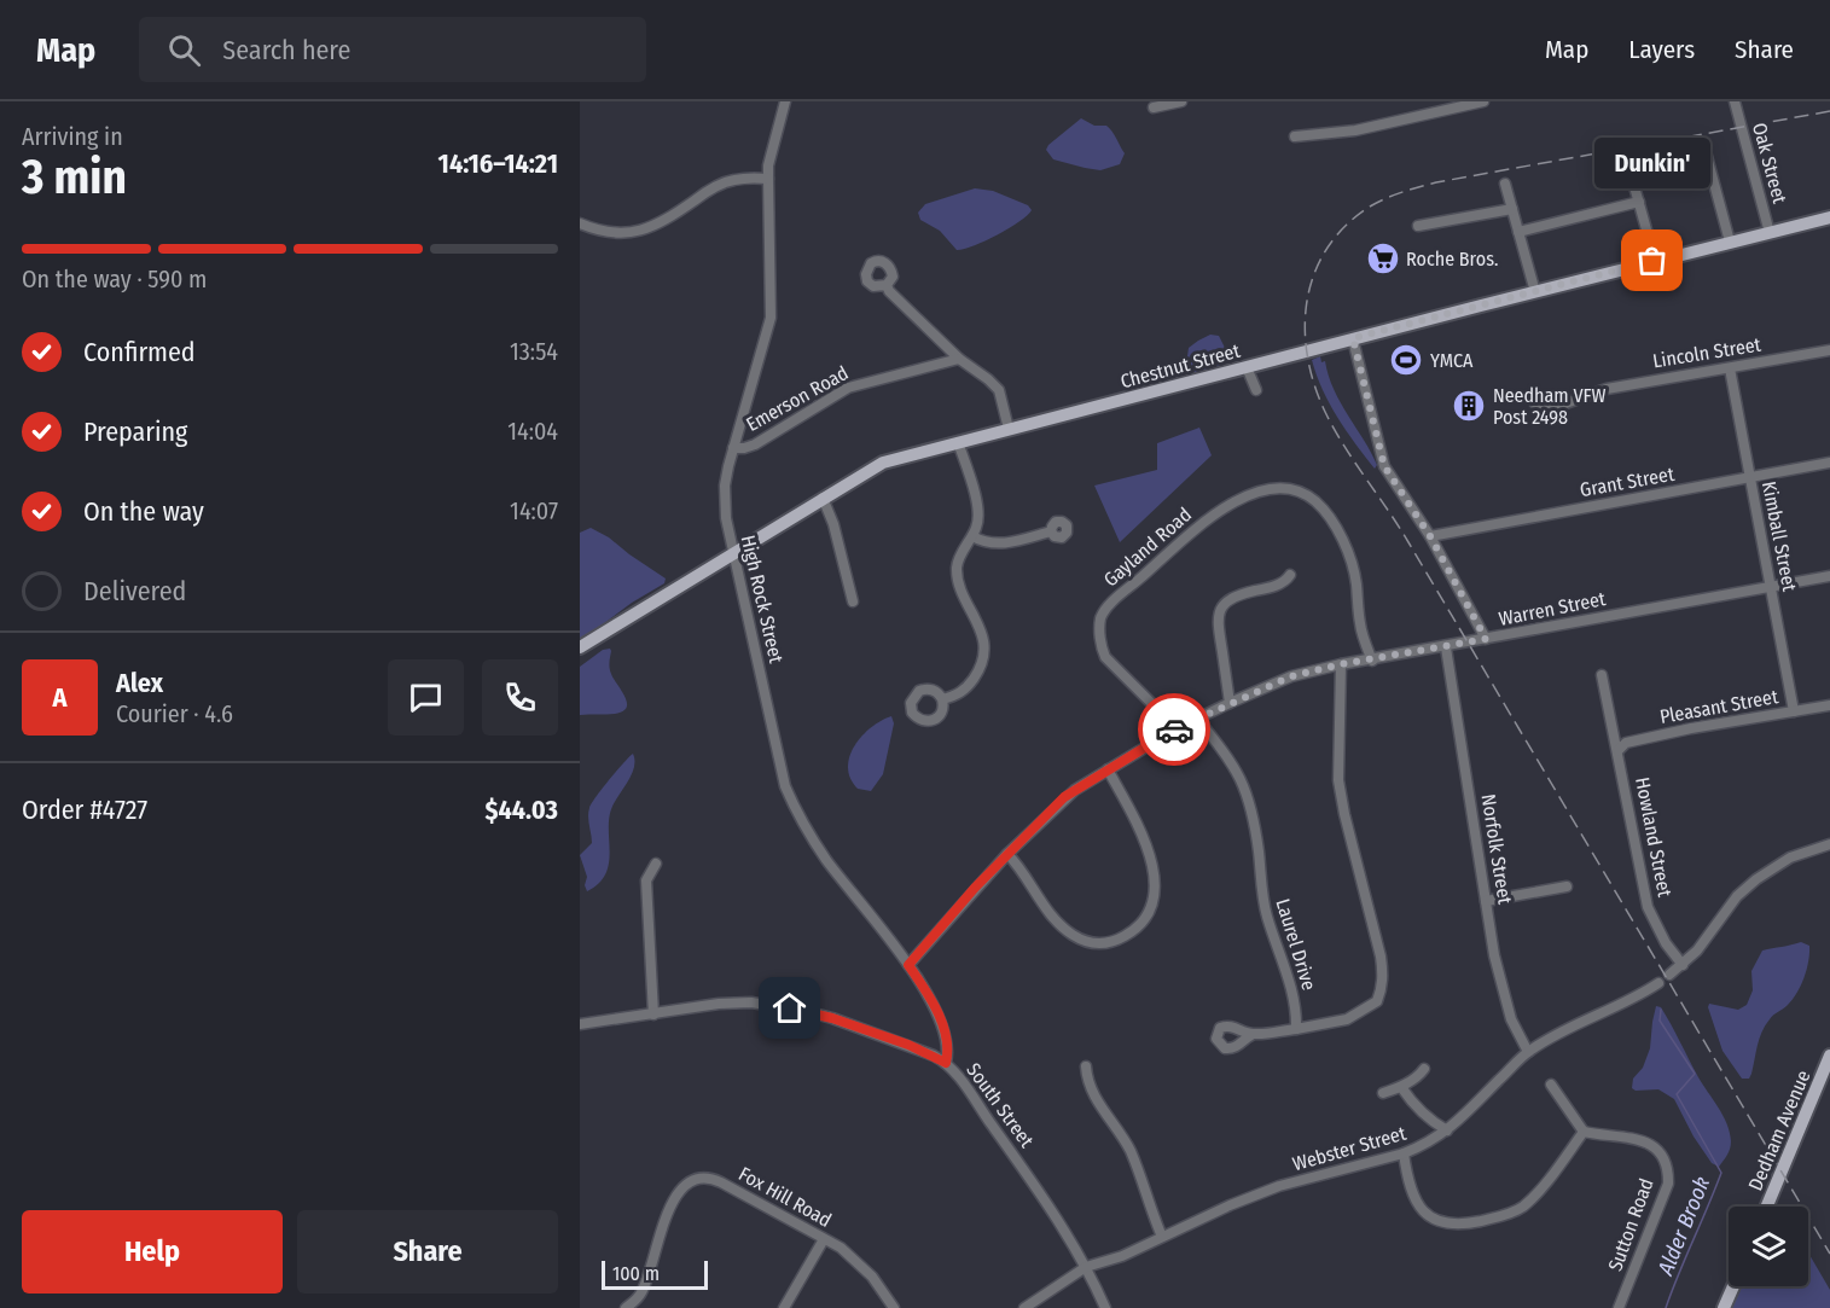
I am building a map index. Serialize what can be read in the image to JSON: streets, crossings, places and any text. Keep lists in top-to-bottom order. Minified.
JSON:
{"streets":{"main road":["Chestnut Street","Dedham Avenue"],"street":["Oak Street","Lincoln Street","Emerson Road","Grant Street","Kimball Street","Gayland Road","High Rock Street","Warren Street","Pleasant Street","Howland Street","Norfolk Street","Laurel Drive","South Street","Webster Street","Fox Hill Road","Sutton Road"]},"crossings":[["Oak Street","Chestnut Street"],["Lincoln Street","Kimball Street"],["Chestnut Street","High Rock Street"],["Emerson Road","High Rock Street"],["Grant Street","Kimball Street"],["Kimball Street","Warren Street"],["Kimball Street","Pleasant Street"],["Gayland Road","Warren Street"],["High Rock Street","Warren Street"],["High Rock Street","South Street"],["Warren Street","Norfolk Street"],["Warren Street","Laurel Drive"],["Pleasant Street","Howland Street"],["Norfolk Street","Webster Street"],["South Street","Webster Street"]],"water":["Alder Brook"],"places":{"supermarket":["Roche Bros."],"other":["Dunkin'"],"sports":["YMCA"],"building":["Needham VFW Post 2498"]},"scale_bar":"100 m","page":{"header":"Map","search":"Search here","nav":["Map","Layers","Share"],"heading":["3 min","Arriving in","14:16–14:21"],"panel":["Alex","Courier · 4.6","Order #4727","$44.03"],"bubble":"Dunkin'","bar":"On the way · 590 m","list":[["Confirmed","13:54"],["Preparing","14:04"],["On the way","14:07"],"Delivered"],"round":"A","buttons":["Help","Share"],"scale":"100 m"}}
